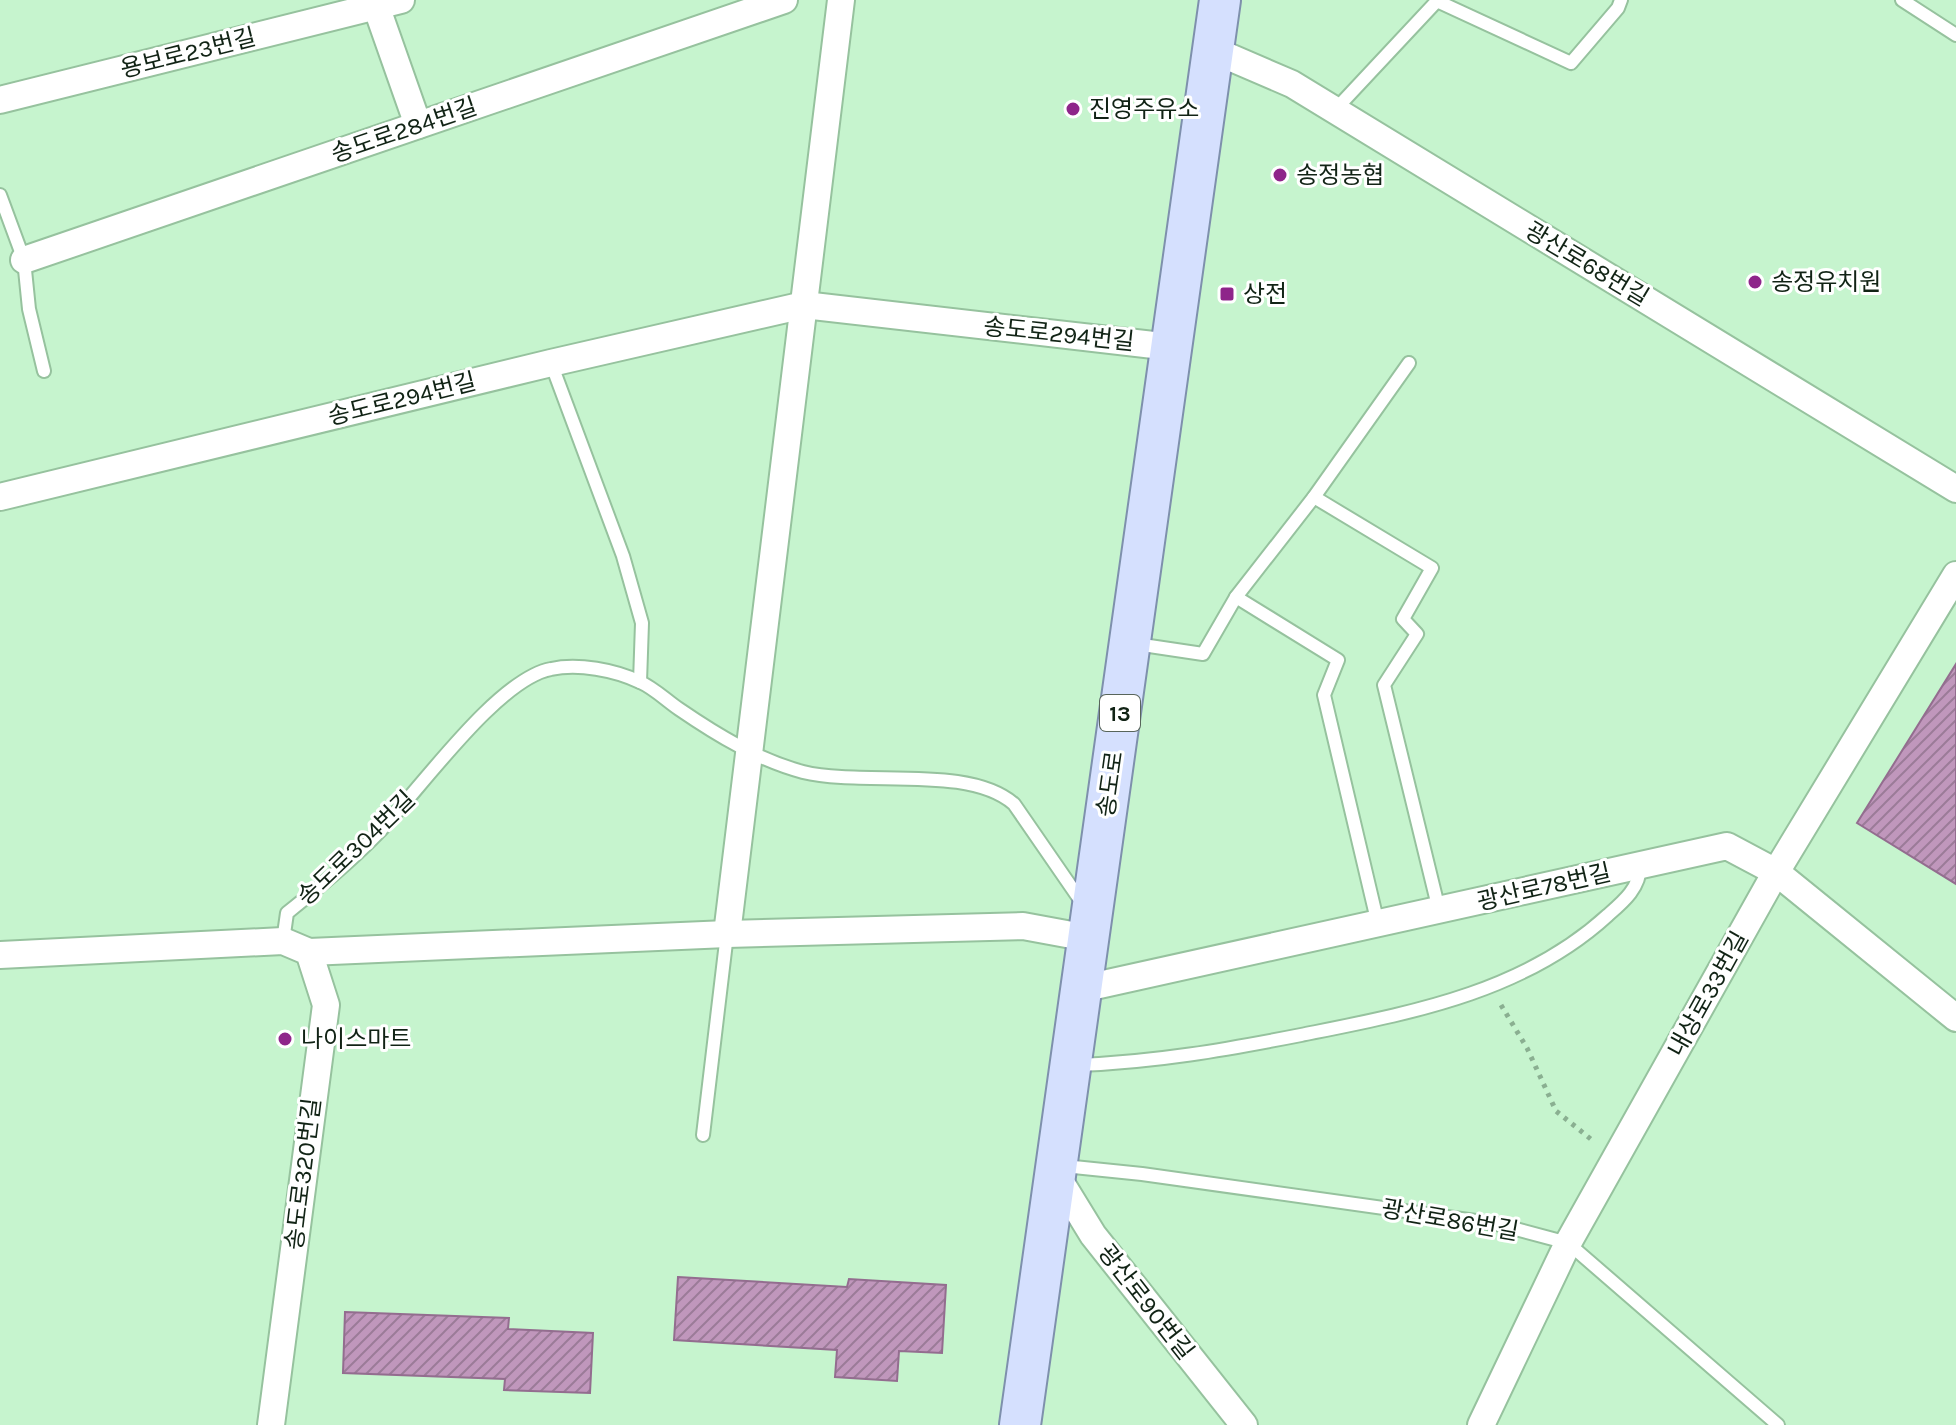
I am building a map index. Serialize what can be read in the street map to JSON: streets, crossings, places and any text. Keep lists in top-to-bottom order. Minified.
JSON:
{"streets":{"main road":["13","송도로"],"street":["용보로23번길","송도로284번길","광산로68번길","송도로294번길","광산로78번길","내상로33번길","송도로320번길","광산로90번길"],"lane":["송도로304번길","광산로86번길"]},"crossings":[["광산로68번길","송도로"],["송도로294번길","송도로"],["송도로","송도로304번길"],["송도로","광산로78번길"],["송도로","광산로86번길"],["송도로","광산로90번길"],["광산로78번길","내상로33번길"],["내상로33번길","광산로86번길"],["광산로86번길","광산로90번길"]],"places":{"other":["진영주유소","송정농협","송정유치원","나이스마트"],"transit":["상전"]}}
